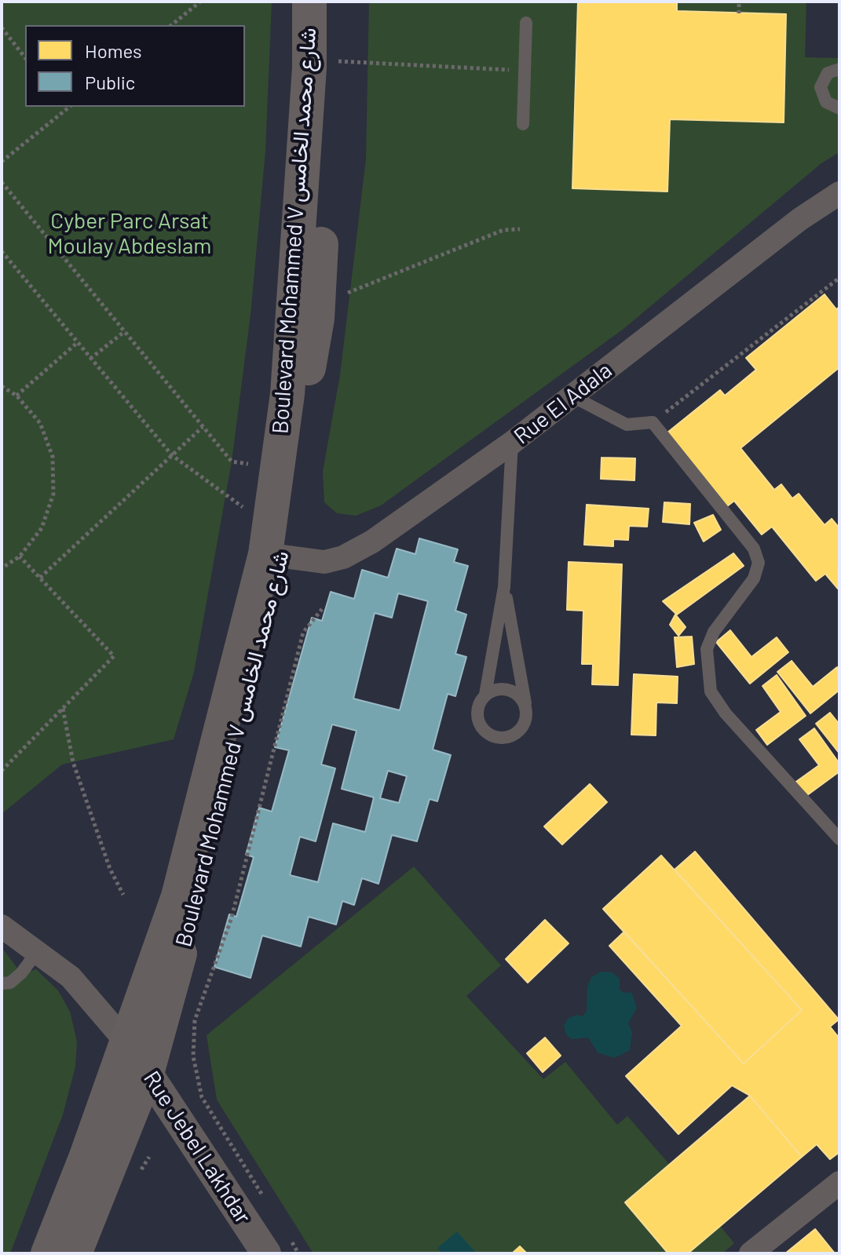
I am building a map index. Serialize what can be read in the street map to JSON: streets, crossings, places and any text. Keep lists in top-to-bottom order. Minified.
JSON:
{"streets":{"main road":["Boulevard Mohammed V شارع محمد الخامس"],"street":["Rue El Adala","Rue Jebel Lakhdar"]},"crossings":[["Boulevard Mohammed V شارع محمد الخامس","Rue El Adala"],["Boulevard Mohammed V شارع محمد الخامس","Rue Jebel Lakhdar"]],"parks":["Cyber Parc Arsat Moulay Abdeslam"],"legend":["Homes","Public"]}
